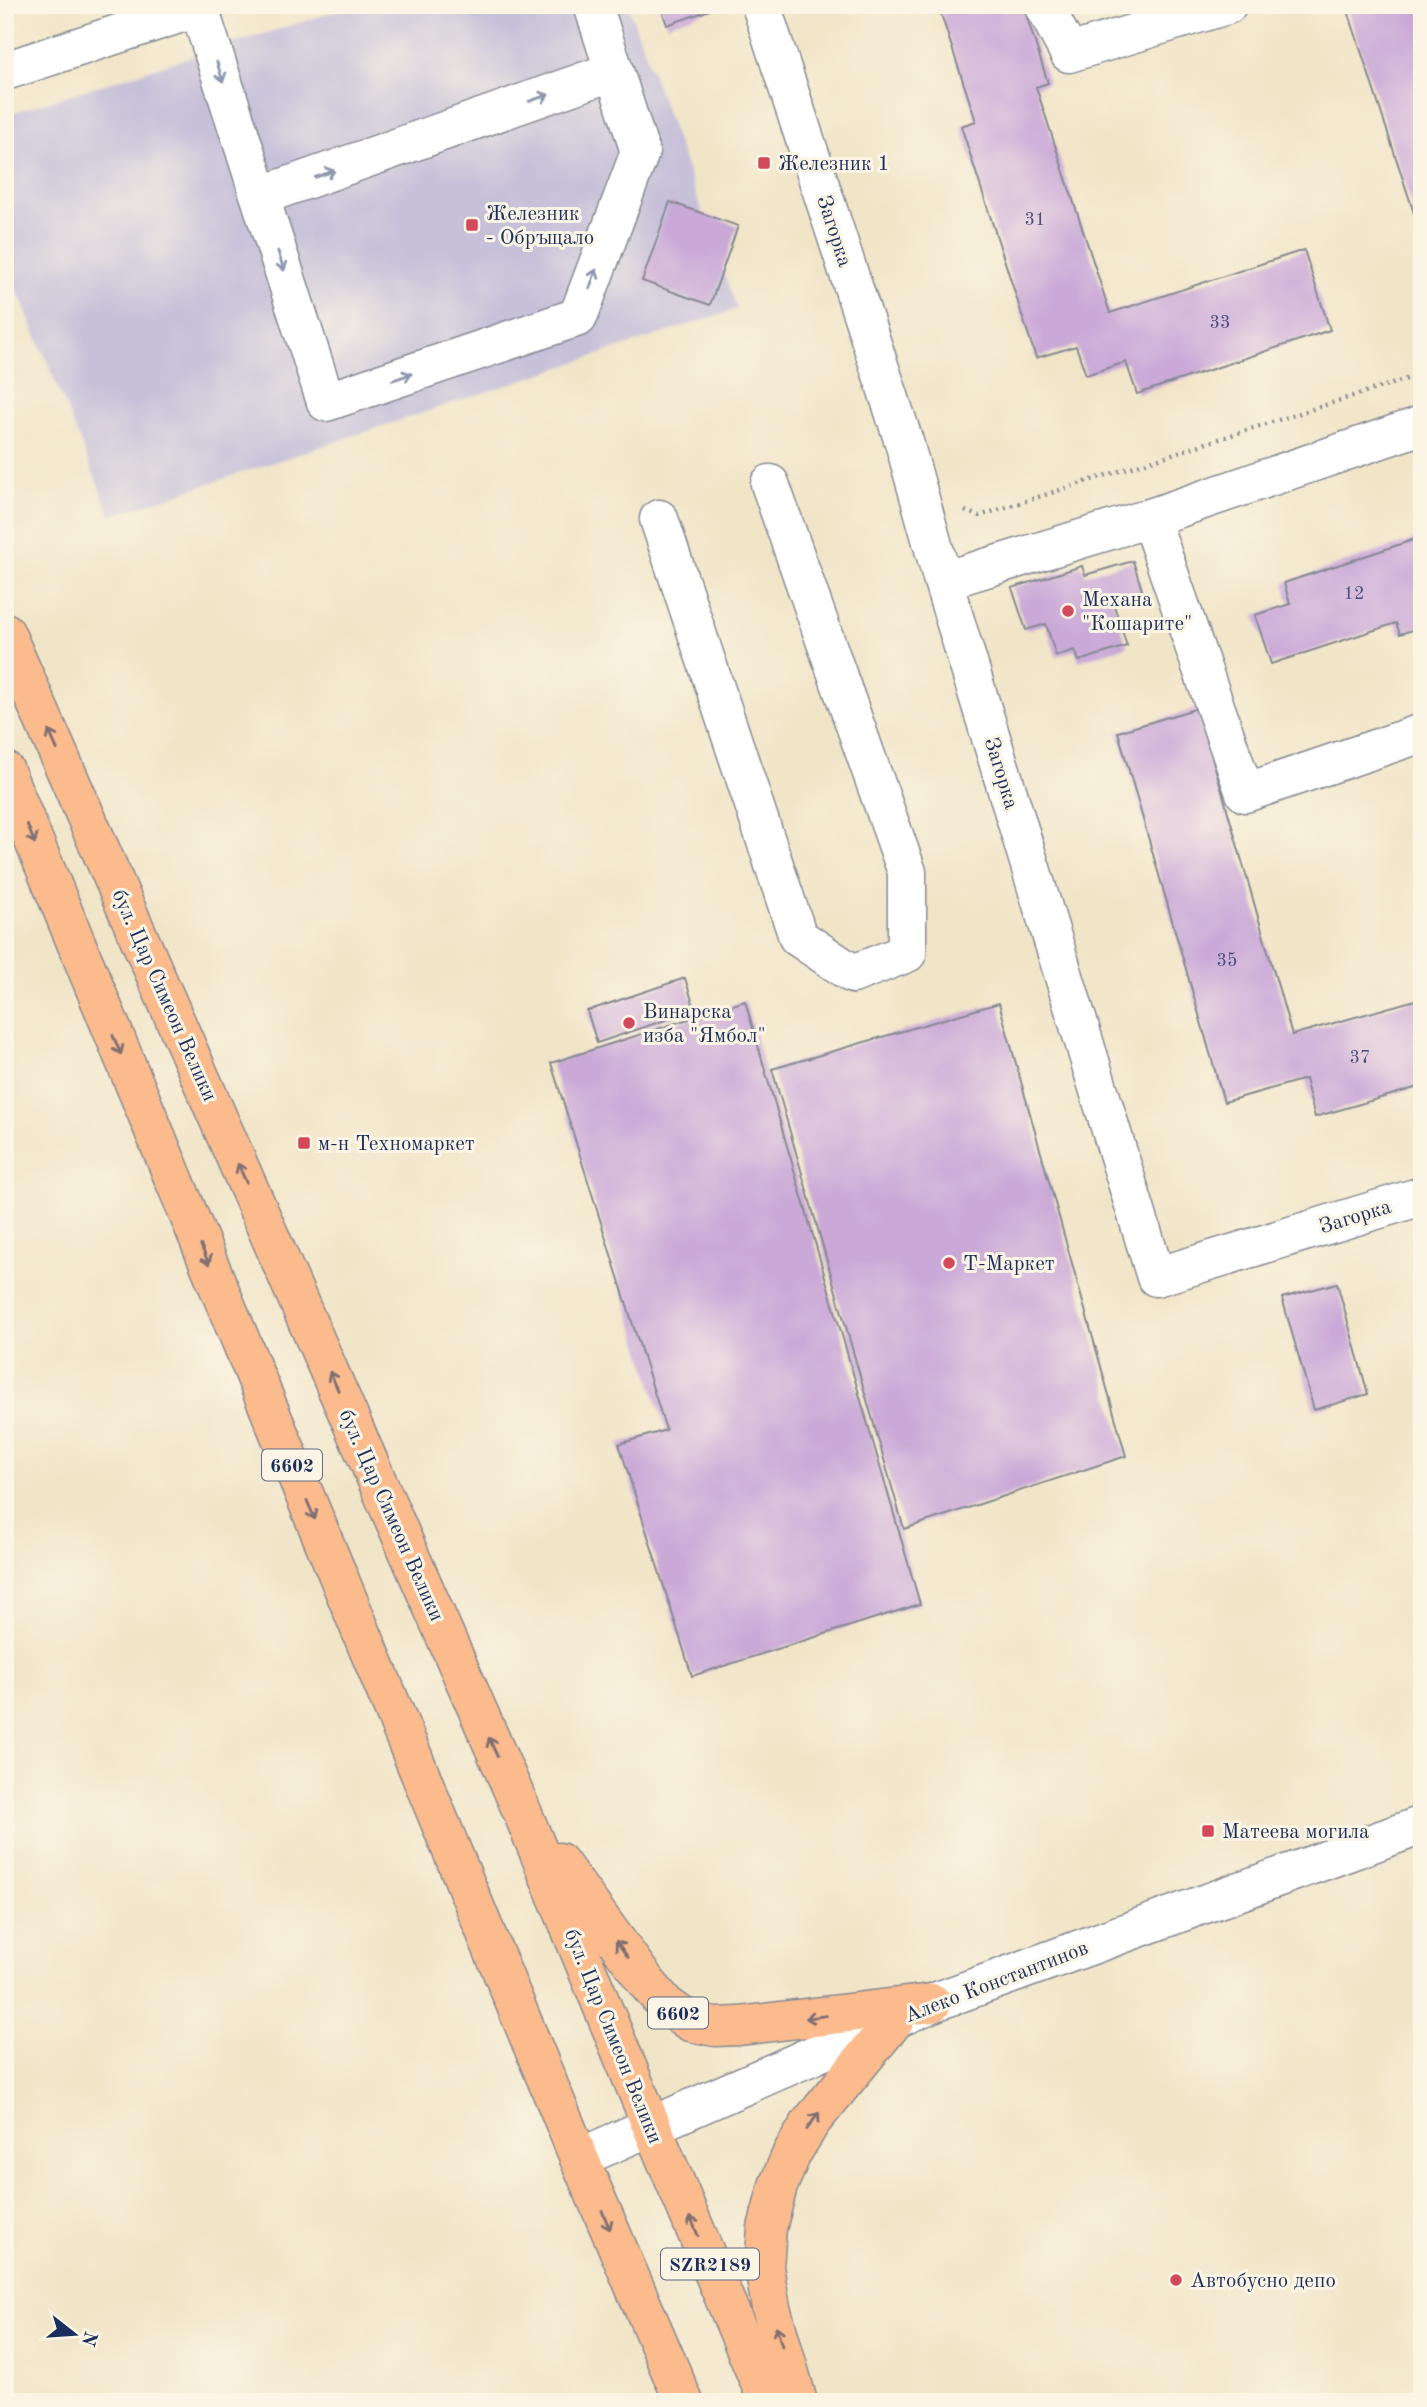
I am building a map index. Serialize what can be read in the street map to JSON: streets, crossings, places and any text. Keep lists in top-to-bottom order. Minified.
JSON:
{"streets":{"main road":["бул. Цар Симеон Велики","6602","SZR2189"],"street":["Загорка","Алеко Константинов"]},"crossings":[["бул. Цар Симеон Велики","6602"],["бул. Цар Симеон Велики","Алеко Константинов"],["6602","Алеко Константинов"],["6602","SZR2189"],["Алеко Константинов","SZR2189"]],"places":{"transit":["Железник 1","Железник - Обръщало","м-н Техномаркет","Матеева могила"],"other":["Механа \"Кошарите\"","Винарска изба \"Ямбол\"","Т-Маркет","Автобусно депо"]},"house_numbers":["31","33","12","35","37"],"north":"right"}
